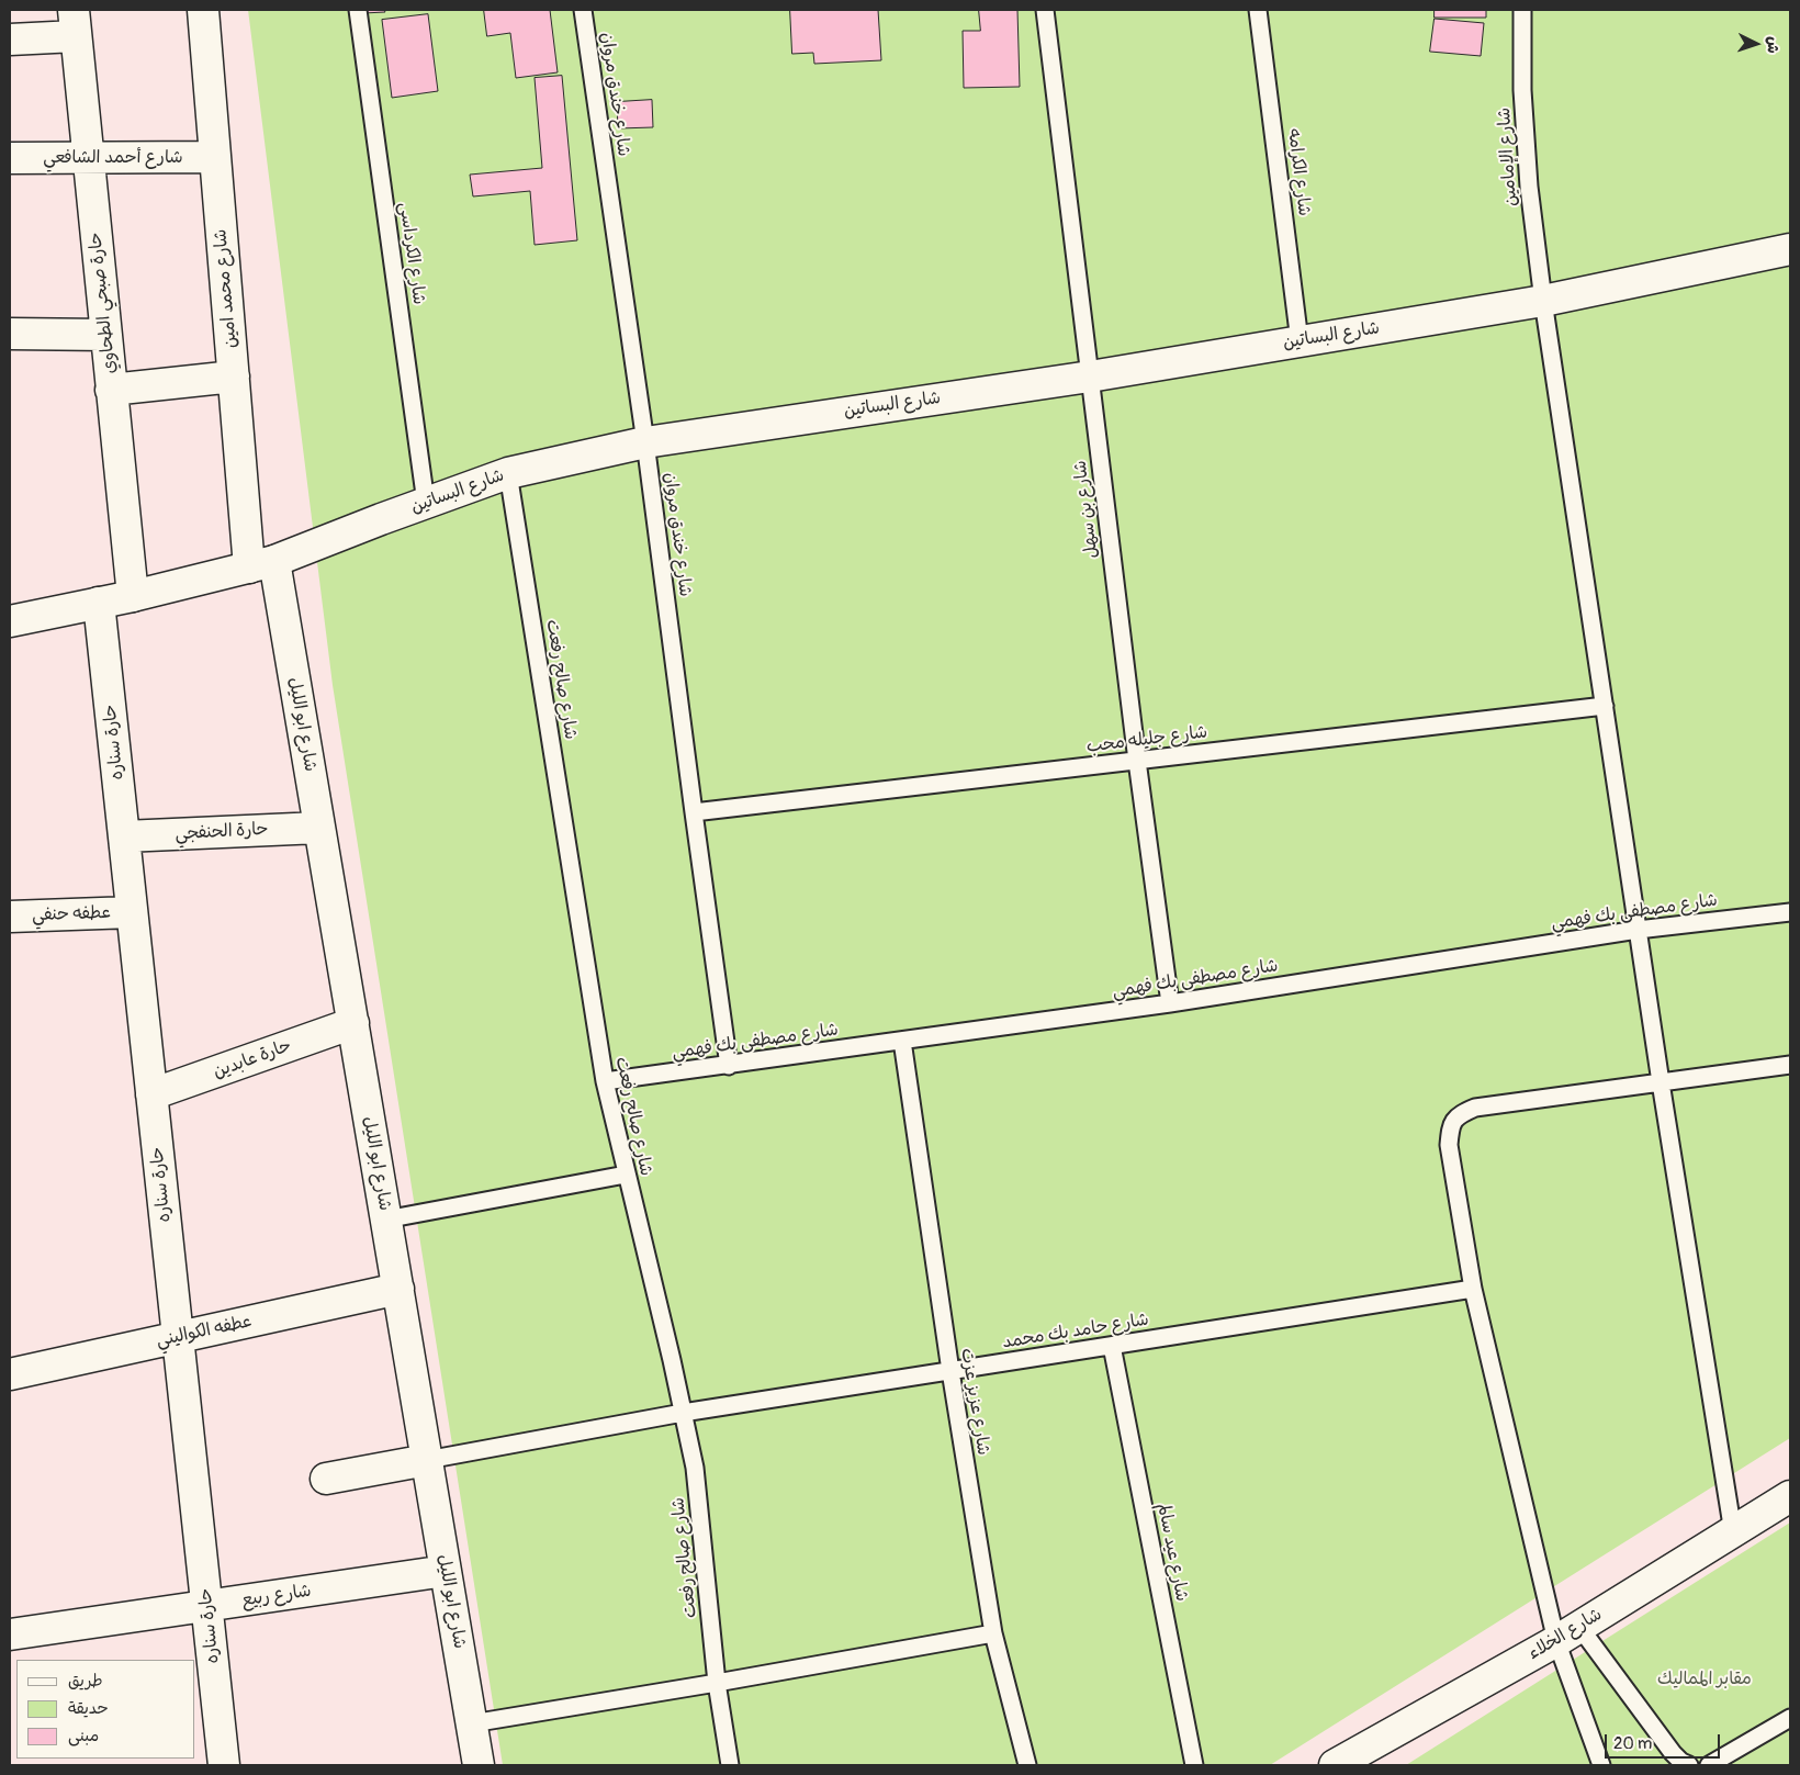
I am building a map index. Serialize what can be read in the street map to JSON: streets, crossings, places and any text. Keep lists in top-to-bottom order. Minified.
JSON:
{"streets":{"street":["شارع أحمد الشافعي","شارع محمد امين","حارة صبحي الطحاوي","شارع البساتين","شارع ابو الليل","حارة سناره","حارة الحنفجي","عطفه حنفي","حارة عابدين","عطفه الكواليني","شارع ربيع","شارع الخلاء"],"lane":["شارع خندق مروان","شارع الإمامين","شارع الكرامه","شارع الكرداسى","شارع بن سهل","شارع صالح رفعت","شارع جليله محب","شارع مصطفى بك فهمي","شارع حامد بك محمد","شارع عزيز عزت","شارع عيد سالم"]},"crossings":[["شارع خندق مروان","شارع البساتين"],["شارع خندق مروان","شارع جليله محب"],["شارع خندق مروان","شارع مصطفى بك فهمي"],["شارع الإمامين","شارع البساتين"],["شارع الإمامين","شارع جليله محب"],["شارع الإمامين","شارع مصطفى بك فهمي"],["شارع الإمامين","شارع الخلاء"],["شارع أحمد الشافعي","شارع محمد امين"],["شارع أحمد الشافعي","حارة صبحي الطحاوي"],["شارع الكرامه","شارع البساتين"],["شارع الكرداسى","شارع البساتين"],["شارع محمد امين","شارع البساتين"],["شارع محمد امين","شارع ابو الليل"],["حارة صبحي الطحاوي","شارع البساتين"],["شارع البساتين","شارع بن سهل"],["شارع البساتين","شارع صالح رفعت"],["شارع البساتين","شارع ابو الليل"],["شارع البساتين","حارة سناره"],["شارع بن سهل","شارع جليله محب"],["شارع بن سهل","شارع مصطفى بك فهمي"],["شارع صالح رفعت","شارع مصطفى بك فهمي"],["شارع صالح رفعت","شارع حامد بك محمد"],["شارع ابو الليل","حارة الحنفجي"],["شارع ابو الليل","حارة عابدين"],["شارع ابو الليل","عطفه الكواليني"],["شارع ابو الليل","شارع حامد بك محمد"],["شارع ابو الليل","شارع ربيع"],["حارة سناره","حارة الحنفجي"],["حارة سناره","عطفه حنفي"],["حارة سناره","حارة عابدين"],["حارة سناره","عطفه الكواليني"],["حارة سناره","شارع ربيع"],["شارع مصطفى بك فهمي","شارع عزيز عزت"],["شارع حامد بك محمد","شارع عزيز عزت"],["شارع حامد بك محمد","شارع عيد سالم"]],"parks":["مقابر المماليك"],"legend":["طريق","حديقة","مبنى"],"scale_bar":"20 m","north":"right"}
